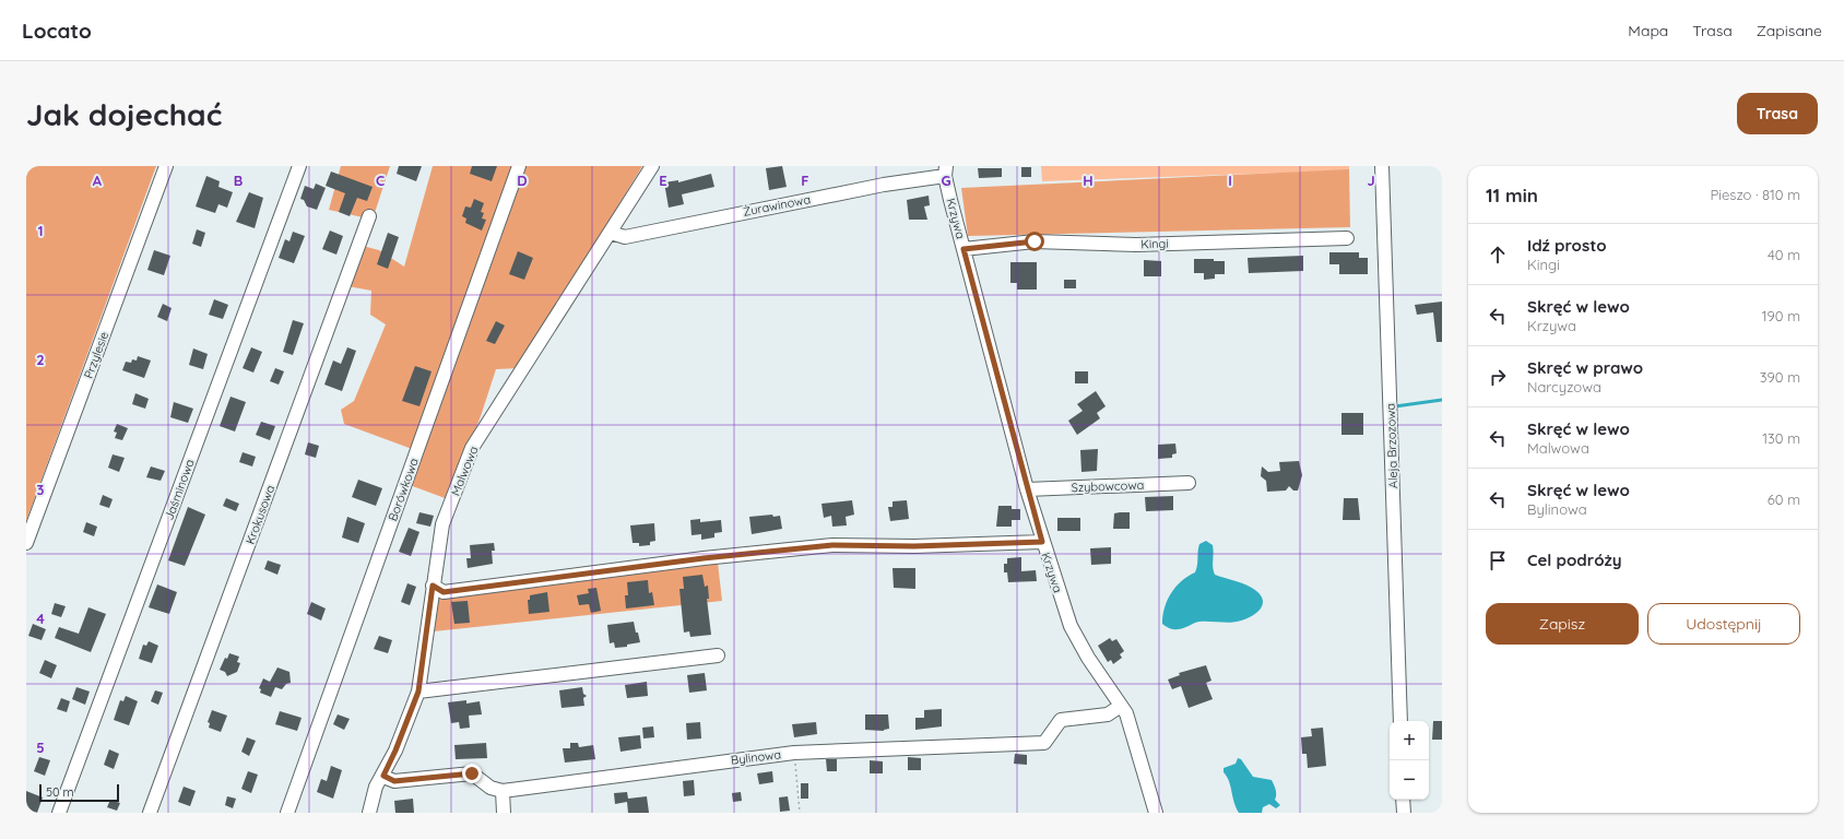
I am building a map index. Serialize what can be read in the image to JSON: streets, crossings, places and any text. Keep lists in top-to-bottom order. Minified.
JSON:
{"streets":{"street":["Żurawinowa","Krzywa","Kingi","Przylesie","Aleja Brzozowa","Malwowa","Szybowcowa","Jaśminowa","Borówkowa","Krokusowa","Bylinowa"]},"crossings":[["Żurawinowa","Krzywa"],["Żurawinowa","Malwowa"],["Krzywa","Kingi"],["Krzywa","Szybowcowa"],["Krzywa","Bylinowa"]],"scale_bar":"50 m","page":{"header":"Locato","nav":["Mapa","Trasa","Zapisane"],"buttons":["Trasa",["Zapisz","Udostępnij"]],"title":"Jak dojechać","heading":["11 min","Pieszo · 810 m"],"list":[["Idź prosto","Kingi","40 m"],["Skręć w lewo","Krzywa","190 m"],["Skręć w prawo","Narcyzowa","390 m"],["Skręć w lewo","Malwowa","130 m"],["Skręć w lewo","Bylinowa","60 m"],"Cel podróży"],"map_buttons":["+","−"],"scale":"50 m"},"grid":{"columns":["A","B","C","D","E","F","G","H","I","J"],"rows":["1","2","3","4","5"]}}
